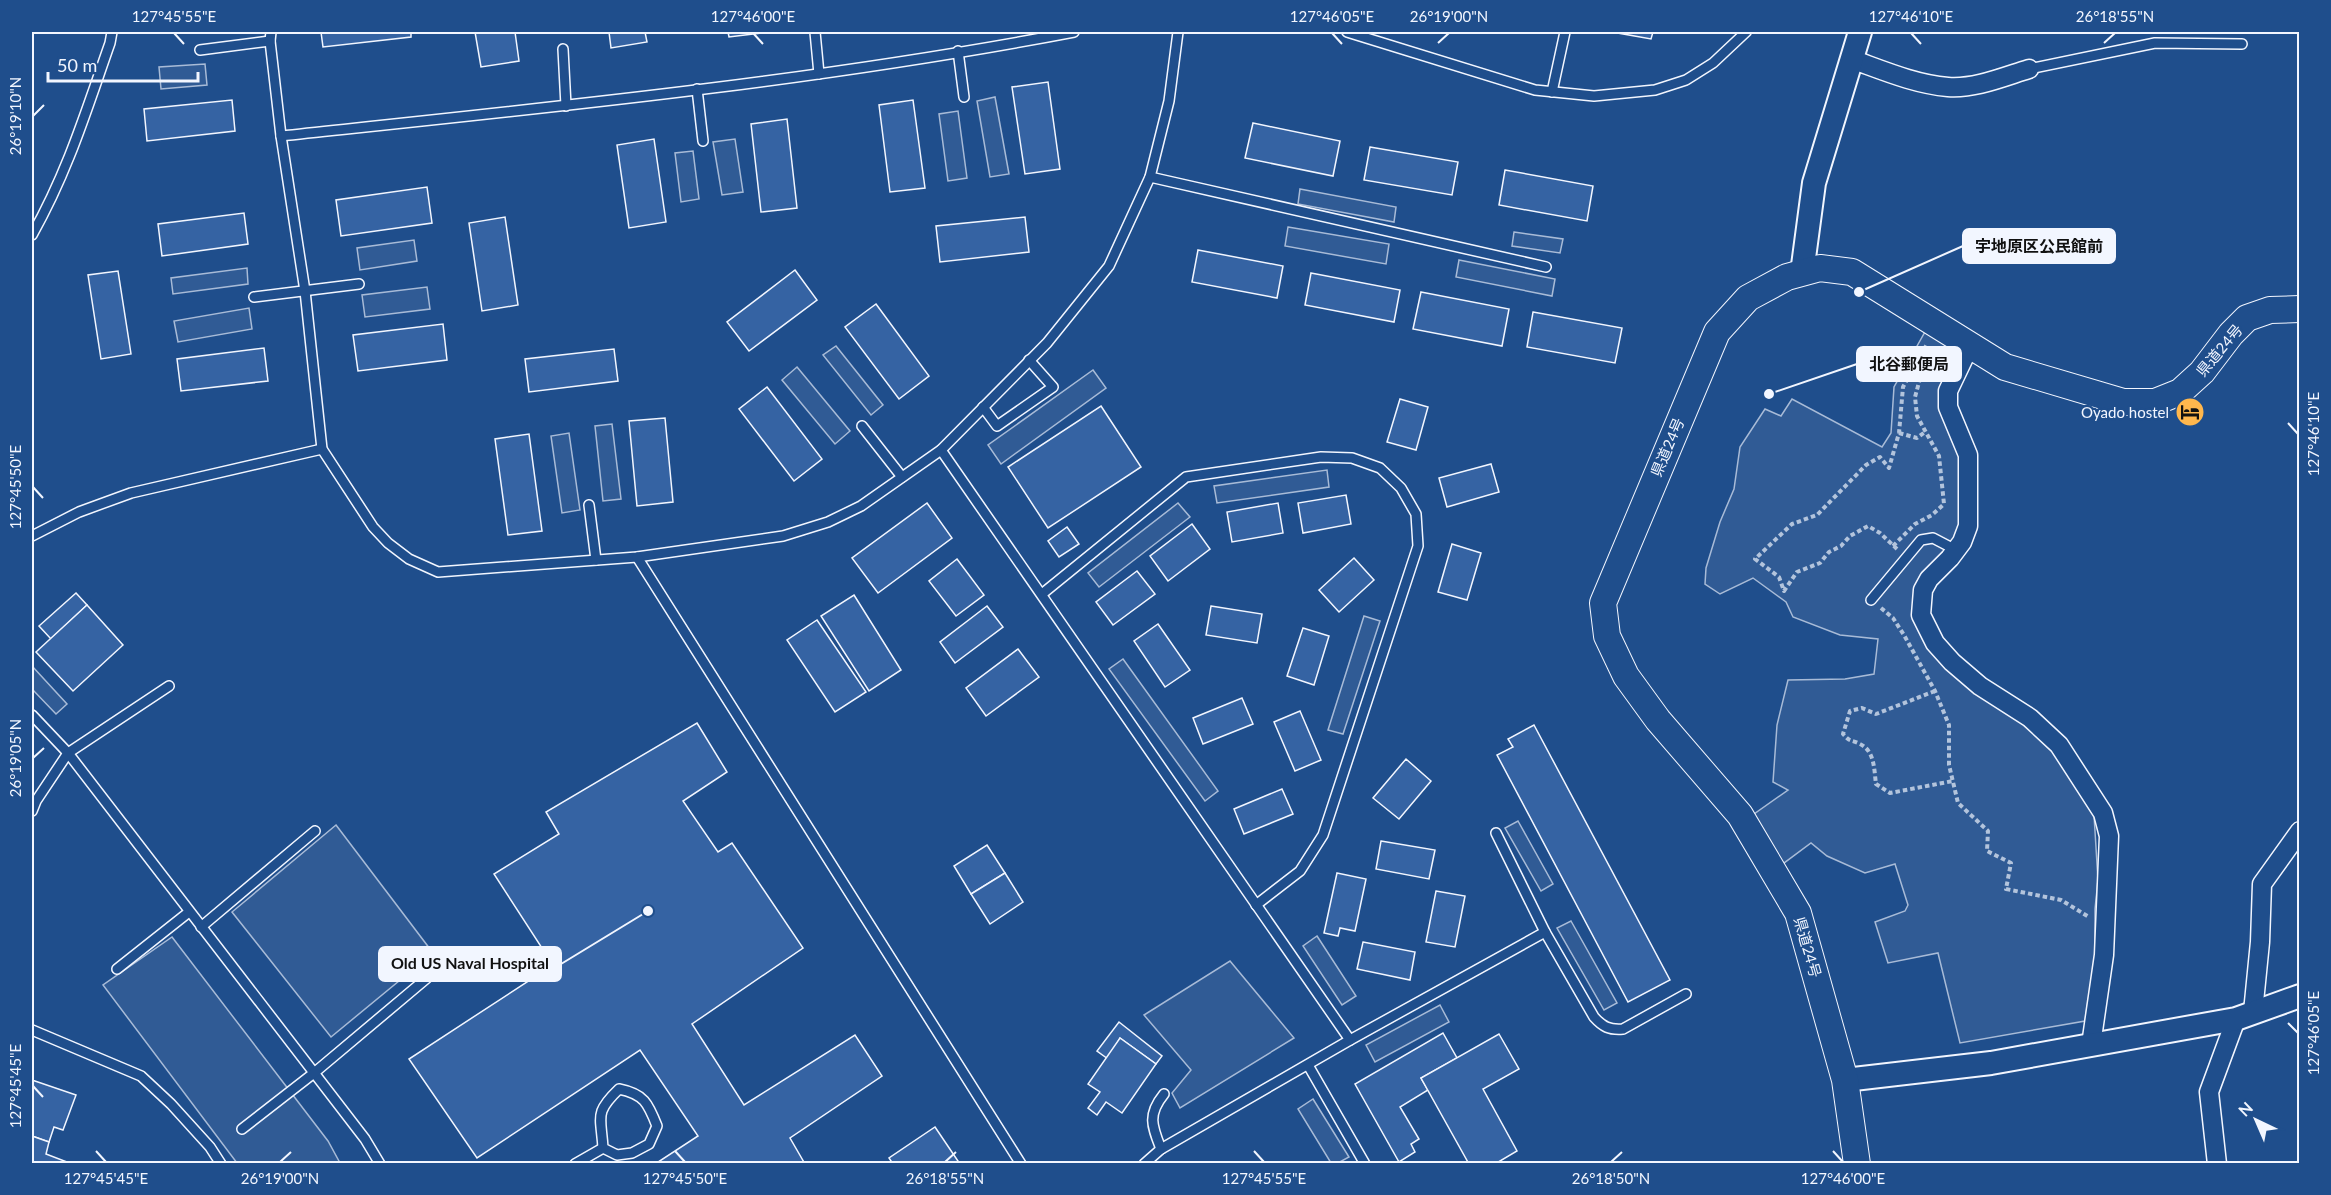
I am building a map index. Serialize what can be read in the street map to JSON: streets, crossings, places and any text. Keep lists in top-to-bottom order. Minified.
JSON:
{"streets":{"main road":["県道24号"]},"places":{"other":["宇地原区公民館前","北谷郵便局","Old US Naval Hospital"],"hotel":["Oyado hostel"]},"scale_bar":"50 m","north":"top left","coordinates":["127°45'55\"E","127°46'00\"E","127°46'05\"E","26°19'00\"N","127°46'10\"E","26°18'55\"N","26°19'10\"N","127°45'50\"E","26°19'05\"N","127°45'45\"E","26°18'50\"N"]}
